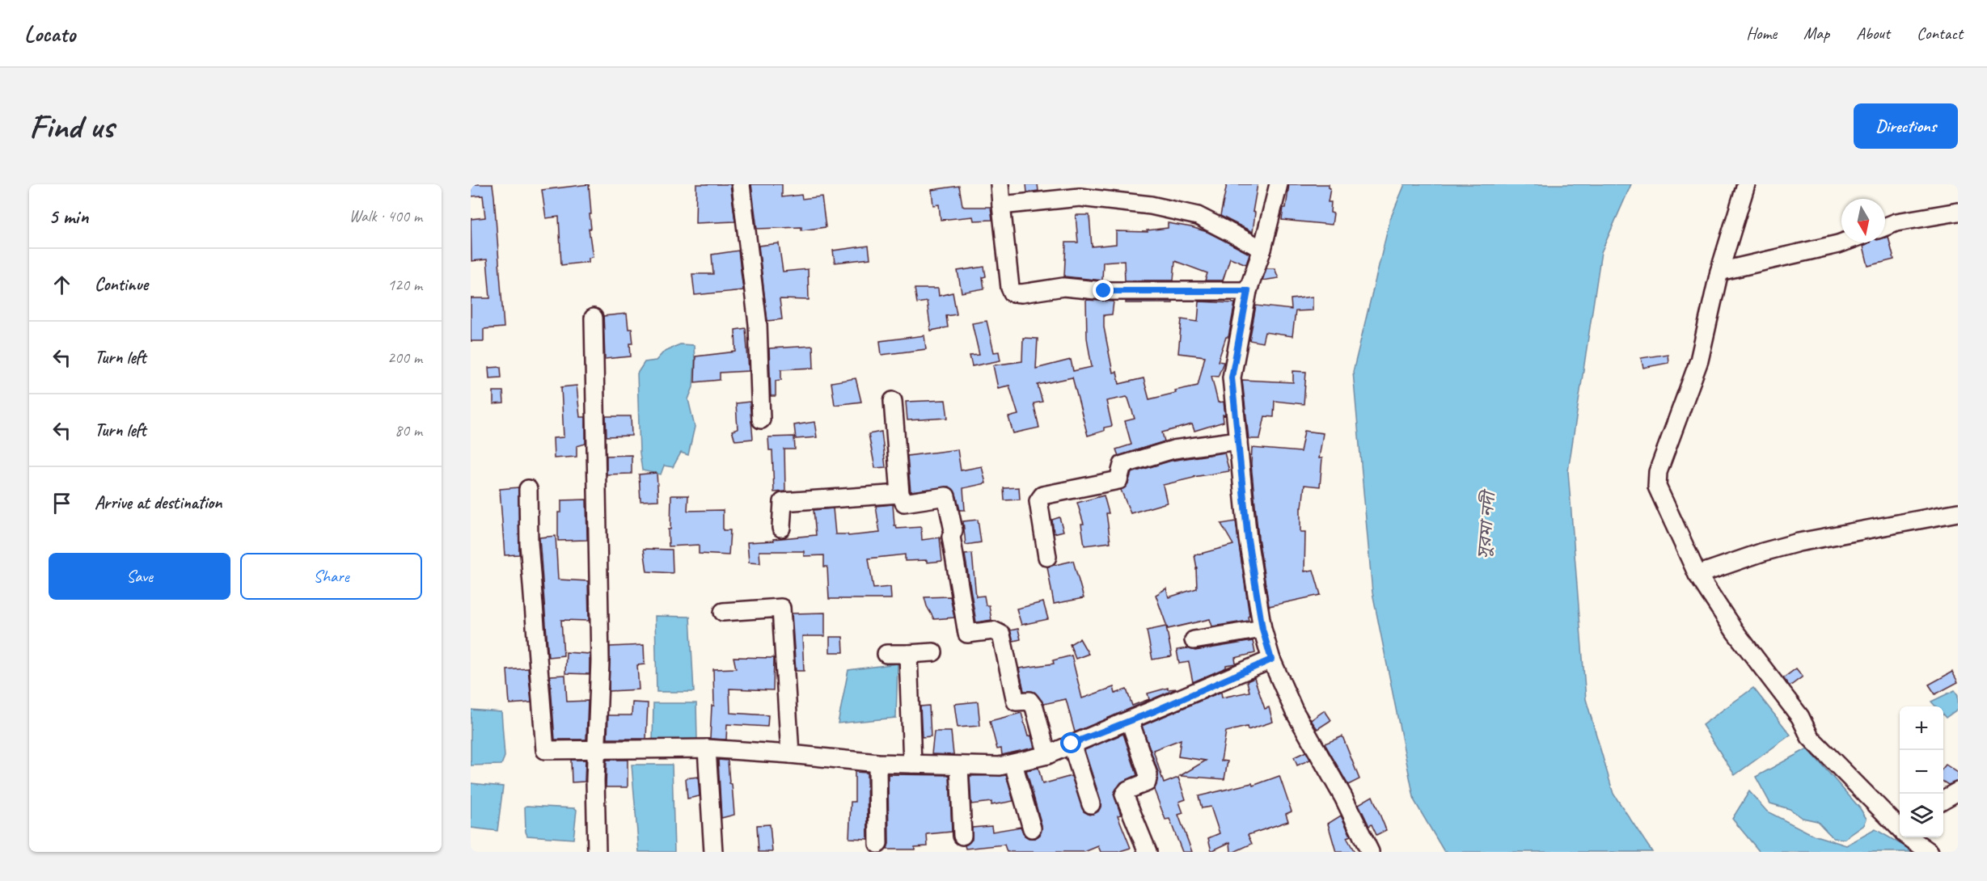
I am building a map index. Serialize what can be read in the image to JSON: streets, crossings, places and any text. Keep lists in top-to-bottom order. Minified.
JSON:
{"water":["সুরমা নদী"],"north":"bottom","page":{"header":"Locato","nav":["Home","Map","About","Contact"],"buttons":["Directions",["Save","Share"]],"title":"Find us","heading":["5 min","Walk · 400 m"],"list":[["Continue","120 m"],["Turn left","200 m"],["Turn left","80 m"],"Arrive at destination"],"map_buttons":["+","−"]}}
